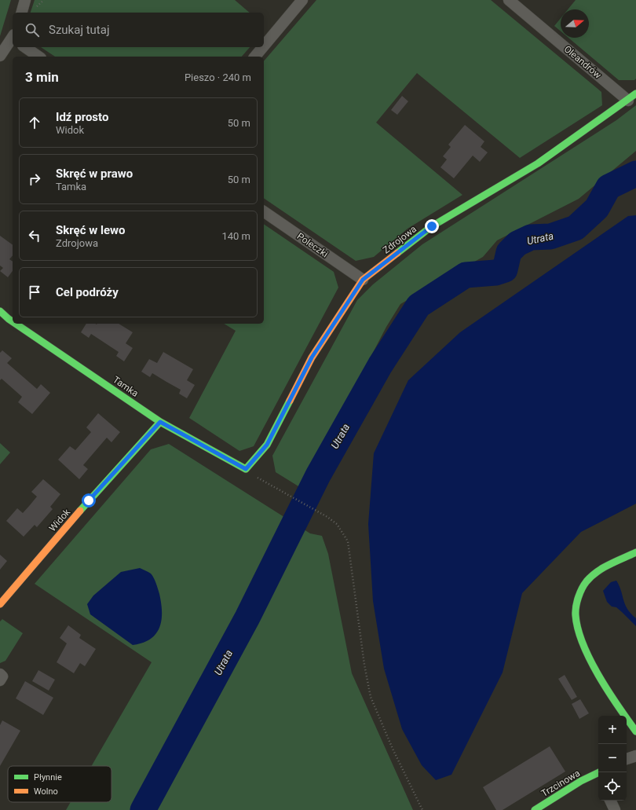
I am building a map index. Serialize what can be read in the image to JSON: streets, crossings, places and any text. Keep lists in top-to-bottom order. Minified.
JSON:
{"streets":{"street":["Oleandrów","Zdrojowa","Poleczki","Tamka","Widok","Trzcinowa"]},"crossings":[["Oleandrów","Zdrojowa"],["Zdrojowa","Poleczki"],["Zdrojowa","Tamka"],["Tamka","Widok"]],"water":["Utrata"],"legend":["Płynnie","Wolno"],"north":"right","page":{"search":"Szukaj tutaj","heading":["3 min","Pieszo · 240 m"],"list":[["Idź prosto","Widok","50 m"],["Skręć w prawo","Tamka","50 m"],["Skręć w lewo","Zdrojowa","140 m"],"Cel podróży"],"map_buttons":["+","−"]}}
